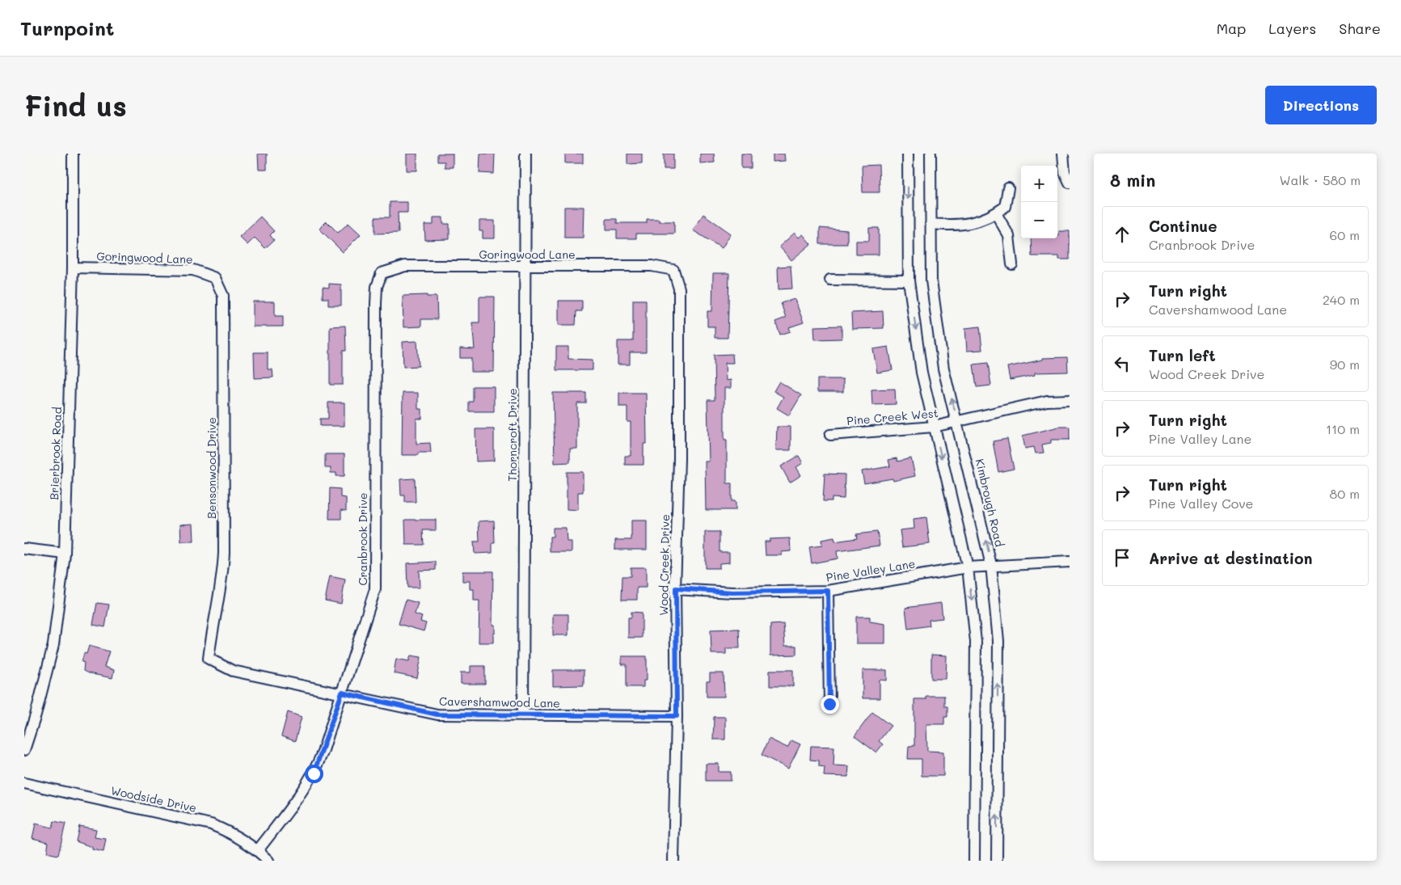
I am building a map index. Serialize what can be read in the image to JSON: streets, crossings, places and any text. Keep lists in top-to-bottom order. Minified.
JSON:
{"streets":{"street":["Goringwood Lane","Pine Creek West","Thorncroft Drive","Brierbrook Road","Bensonwood Drive","Kimbrough Road","Cranbrook Drive","Wood Creek Drive","Pine Valley Lane","Cavershamwood Lane","Woodside Drive"]},"crossings":[["Goringwood Lane","Thorncroft Drive"],["Goringwood Lane","Brierbrook Road"],["Goringwood Lane","Bensonwood Drive"],["Goringwood Lane","Cranbrook Drive"],["Goringwood Lane","Wood Creek Drive"],["Pine Creek West","Kimbrough Road"],["Thorncroft Drive","Cavershamwood Lane"],["Bensonwood Drive","Cavershamwood Lane"],["Kimbrough Road","Pine Valley Lane"],["Cranbrook Drive","Cavershamwood Lane"],["Cranbrook Drive","Woodside Drive"],["Wood Creek Drive","Pine Valley Lane"],["Wood Creek Drive","Cavershamwood Lane"]],"page":{"header":"Turnpoint","nav":["Map","Layers","Share"],"buttons":"Directions","title":"Find us","heading":["8 min","Walk · 580 m"],"map_buttons":["+","−"],"list":[["Continue","Cranbrook Drive","60 m"],["Turn right","Cavershamwood Lane","240 m"],["Turn left","Wood Creek Drive","90 m"],["Turn right","Pine Valley Lane","110 m"],["Turn right","Pine Valley Cove","80 m"],"Arrive at destination"]}}
